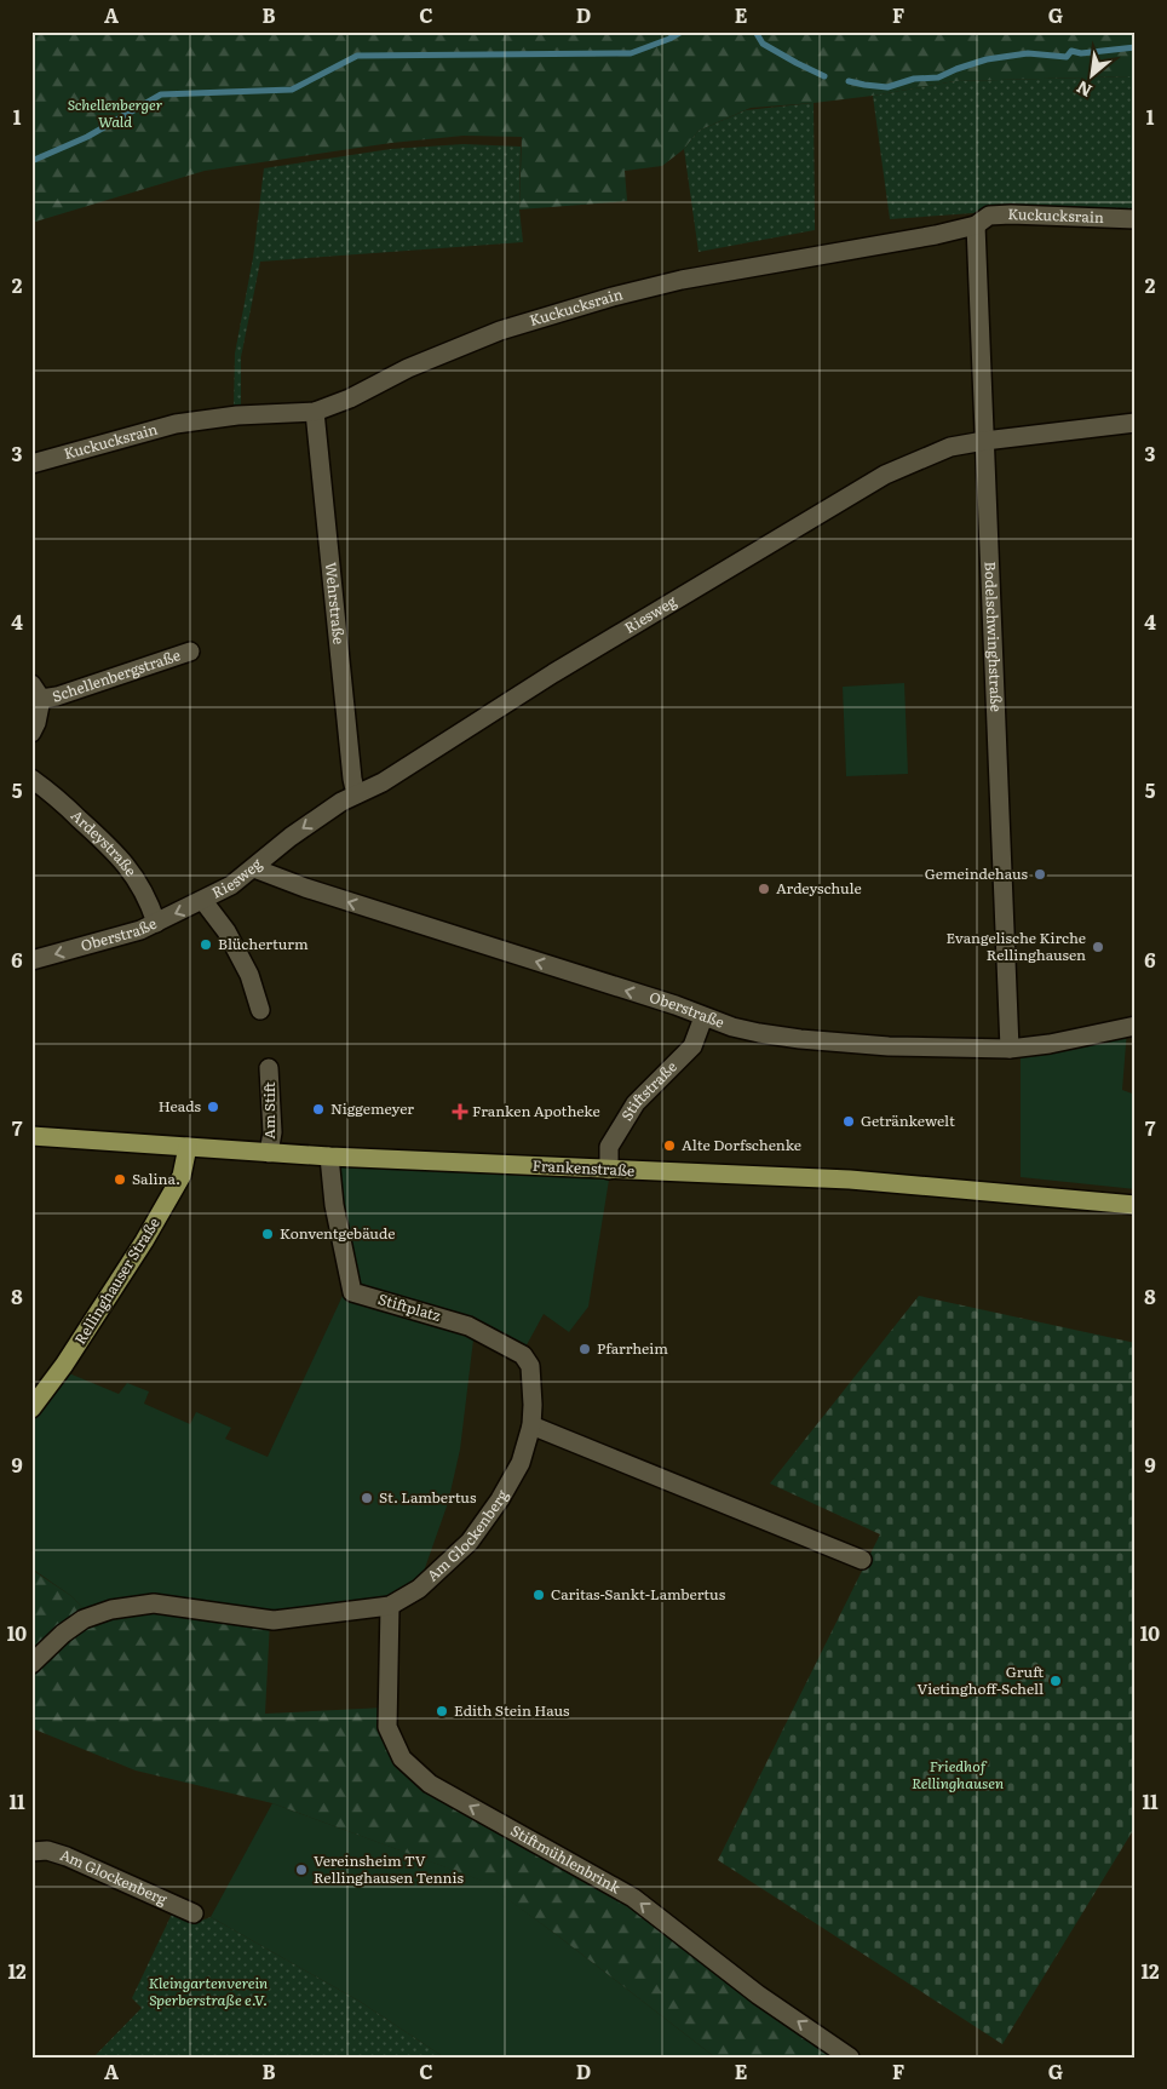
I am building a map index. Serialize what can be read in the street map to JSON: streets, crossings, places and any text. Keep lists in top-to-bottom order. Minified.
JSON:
{"streets":{"main road":["Frankenstraße","Rellinghauser Straße"],"street":["Kuckucksrain","Wehrstraße","Riesweg","Bodelschwinghstraße","Schellenbergstraße","Ardeystraße","Oberstraße","Stiftstraße","Am Stift","Stiftplatz","Am Glockenberg","Stiftmühlenbrink"]},"crossings":[["Kuckucksrain","Wehrstraße"],["Kuckucksrain","Bodelschwinghstraße"],["Wehrstraße","Riesweg"],["Riesweg","Bodelschwinghstraße"],["Riesweg","Oberstraße"],["Bodelschwinghstraße","Oberstraße"],["Ardeystraße","Oberstraße"],["Oberstraße","Stiftstraße"],["Stiftstraße","Frankenstraße"],["Am Stift","Frankenstraße"],["Frankenstraße","Rellinghauser Straße"],["Frankenstraße","Stiftplatz"],["Stiftplatz","Am Glockenberg"],["Am Glockenberg","Stiftmühlenbrink"]],"one_way":["Oberstraße","Stiftmühlenbrink"],"parks":["Schellenberger Wald","Friedhof Rellinghausen","Kleingartenverein Sperberstraße e.V."],"places":{"other":["Gemeindehaus","Ardeyschule","Blücherturm","Evangelische Kirche Rellinghausen","Heads","Niggemeyer","Getränkewelt","Alte Dorfschenke","Salina.","Konventgebäude","Pfarrheim","St. Lambertus","Caritas-Sankt-Lambertus","Gruft Vietinghoff-Schell","Edith Stein Haus","Vereinsheim TV Rellinghausen Tennis"],"health":["Franken Apotheke"]},"north":"bottom left","grid":{"columns":["A","B","C","D","E","F","G"],"rows":["1","2","3","4","5","6","7","8","9","10","11","12"]}}
